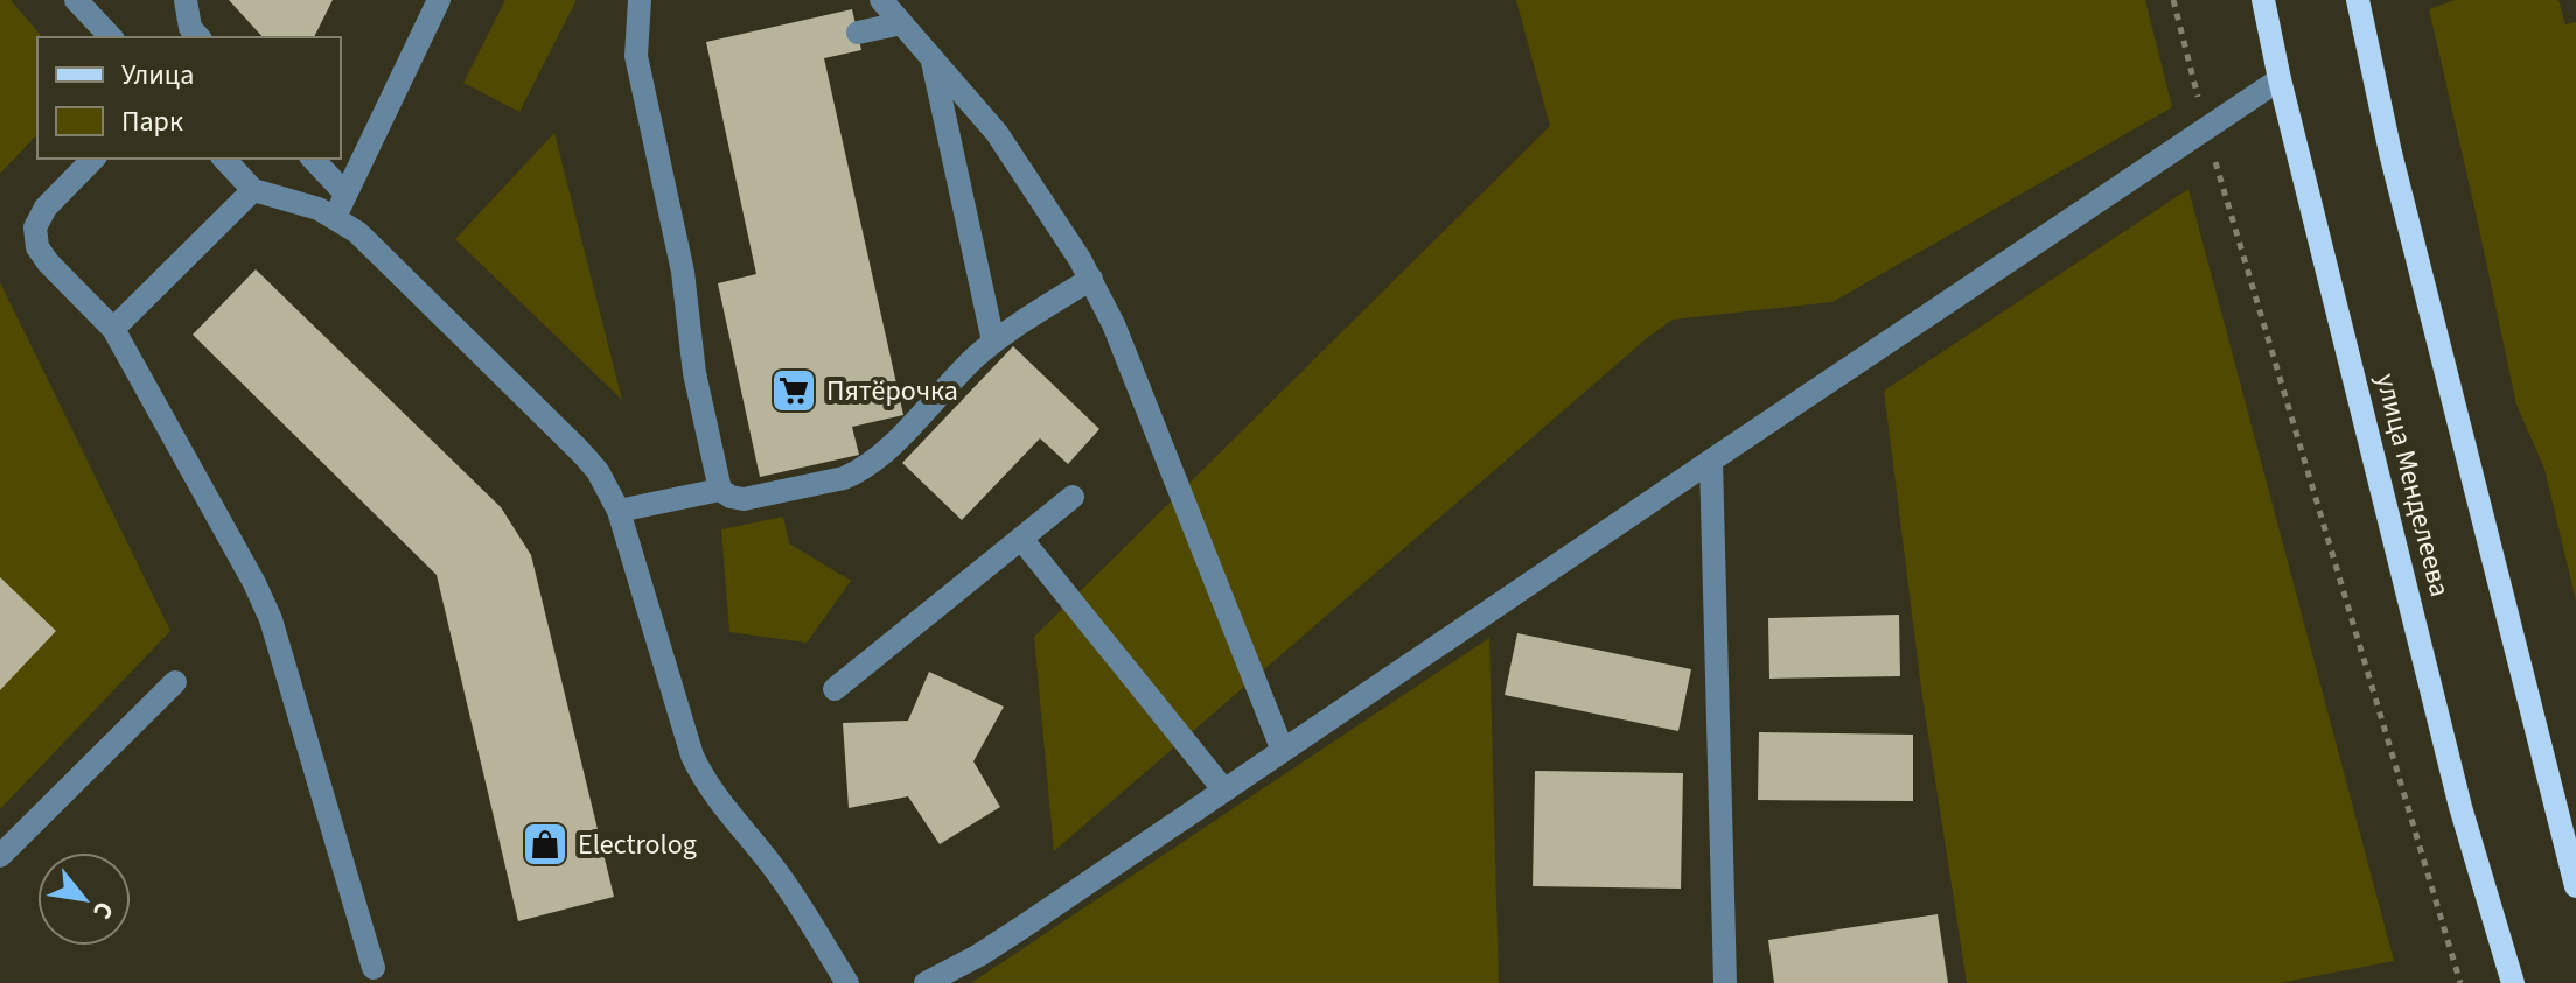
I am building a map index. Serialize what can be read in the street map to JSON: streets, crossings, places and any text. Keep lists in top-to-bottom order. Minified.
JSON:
{"streets":{"main road":["улица Менделеева"]},"places":{"supermarket":["Пятёрочка"],"shop":["Electrolog"]},"legend":["Улица","Парк"],"north":"bottom right"}
